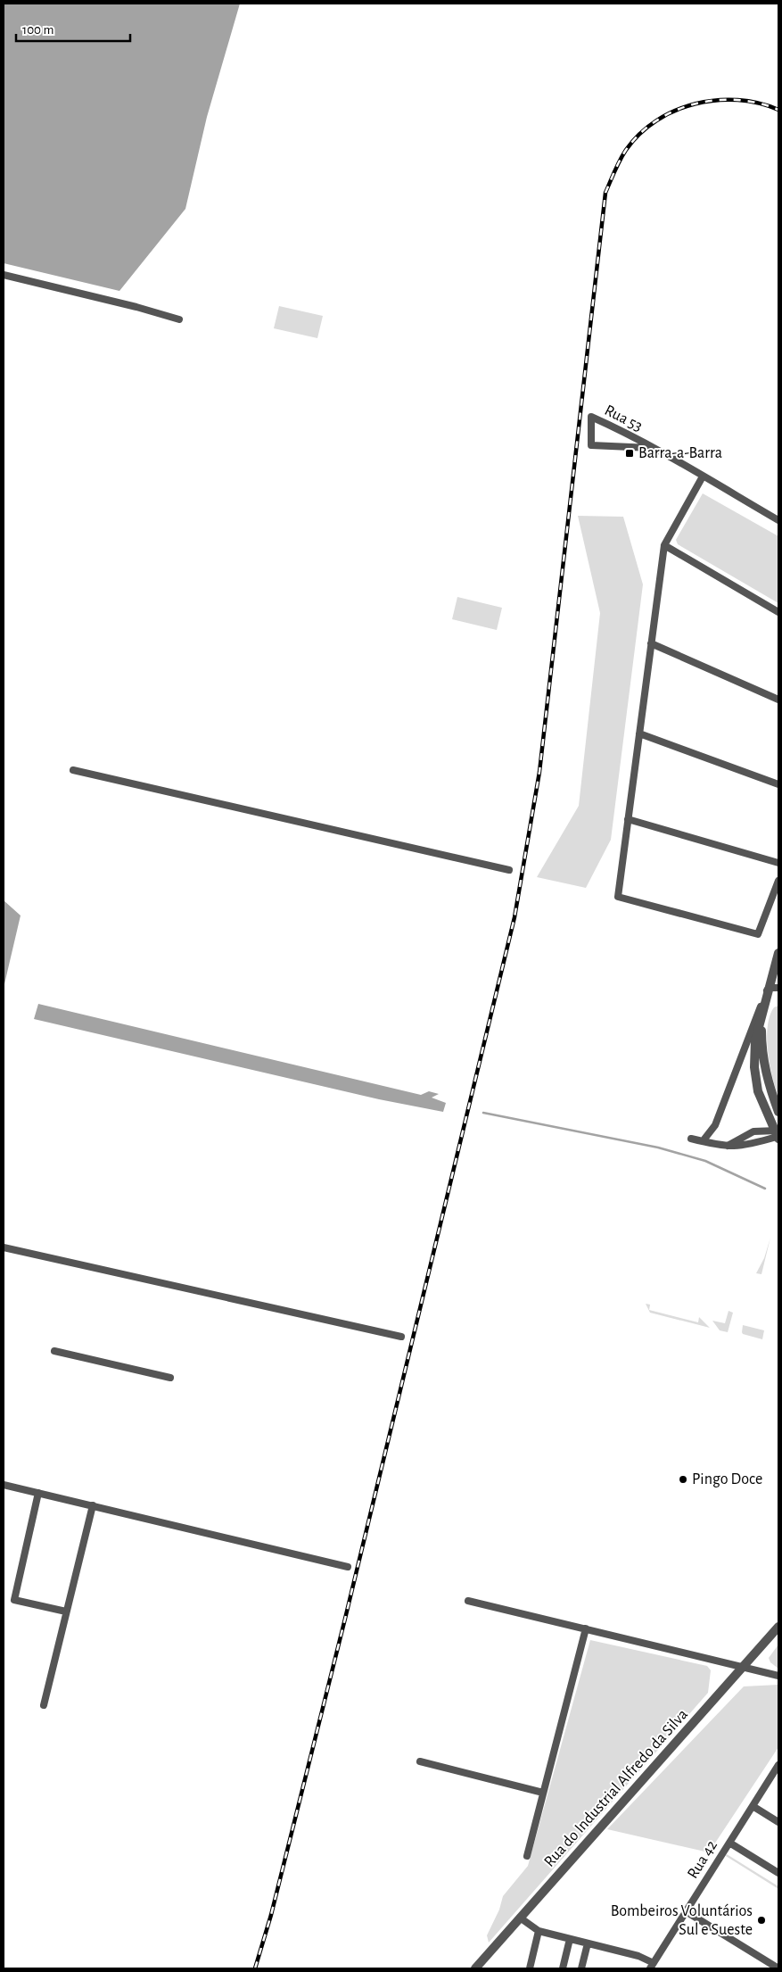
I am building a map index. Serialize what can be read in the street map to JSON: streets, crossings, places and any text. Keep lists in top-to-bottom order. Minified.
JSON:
{"streets":{"street":["Rua 53","Rua do Industrial Alfredo da Silva","Rua 42"]},"places":{"transit":["Barra-a-Barra"],"other":["Pingo Doce","Bombeiros Voluntários Sul e Sueste"]},"scale_bar":"100 m"}
